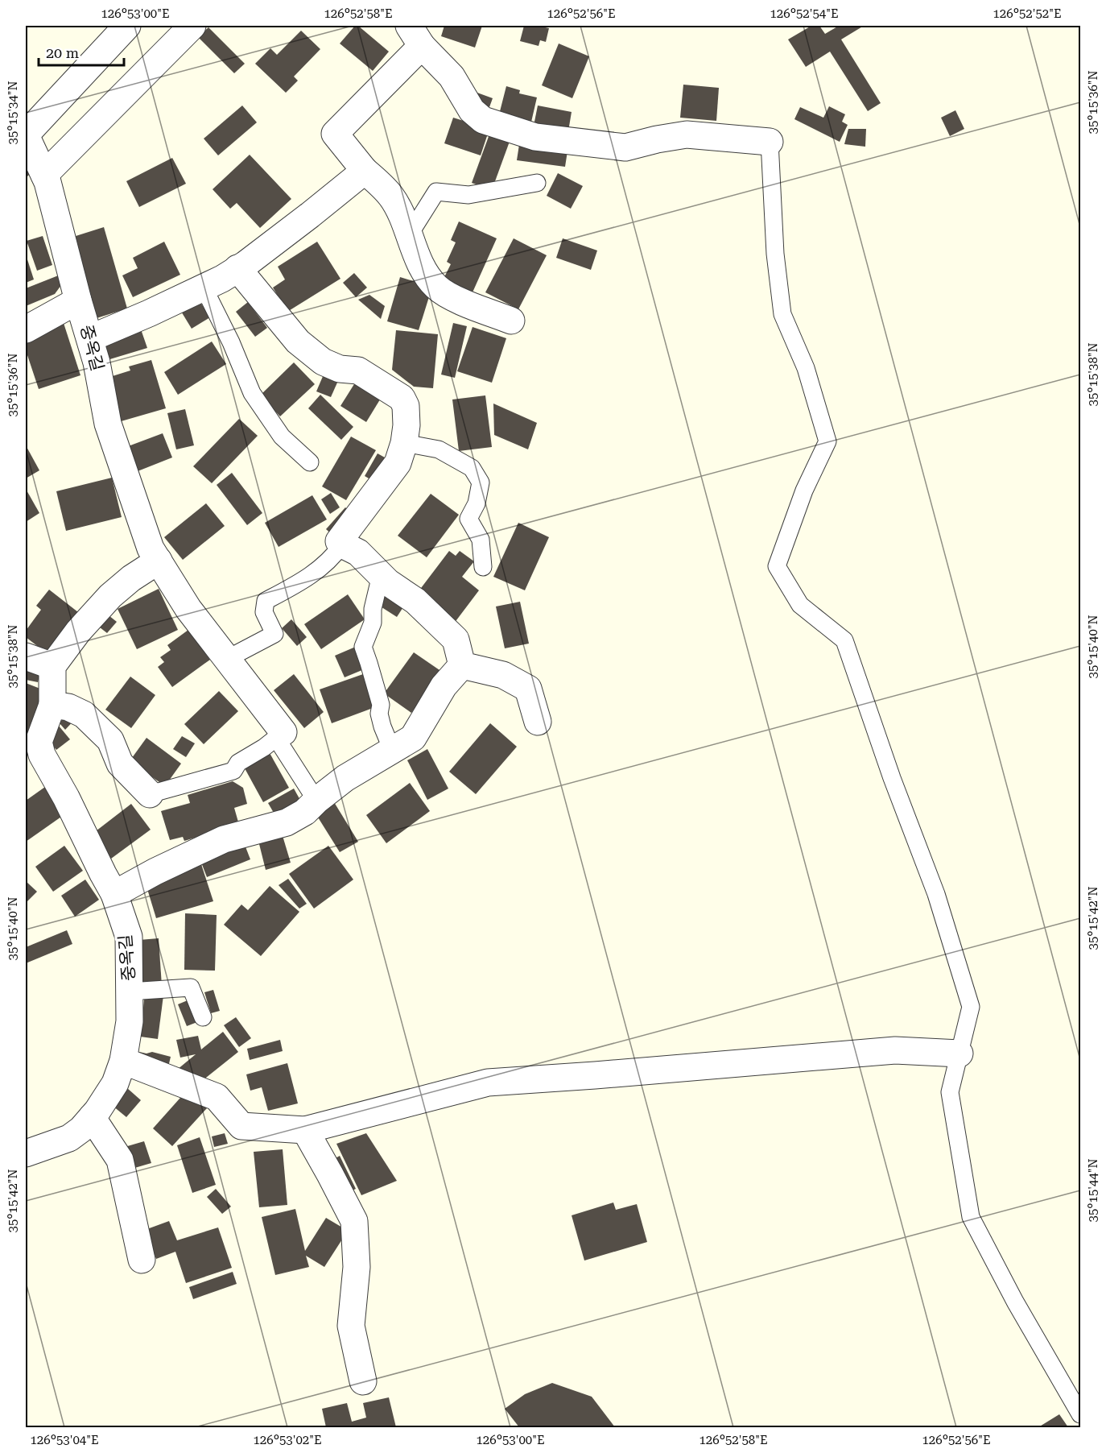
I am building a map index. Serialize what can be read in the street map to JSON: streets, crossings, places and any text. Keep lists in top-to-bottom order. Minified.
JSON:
{"streets":{"street":["중옥길"]},"scale_bar":"20 m","coordinates":["126°53'00\"E","126°52'58\"E","126°52'56\"E","126°52'54\"E","126°52'52\"E","35°15'36\"N","35°15'34\"N","35°15'38\"N","35°15'40\"N","35°15'42\"N","35°15'44\"N","126°53'04\"E","126°53'02\"E"]}
